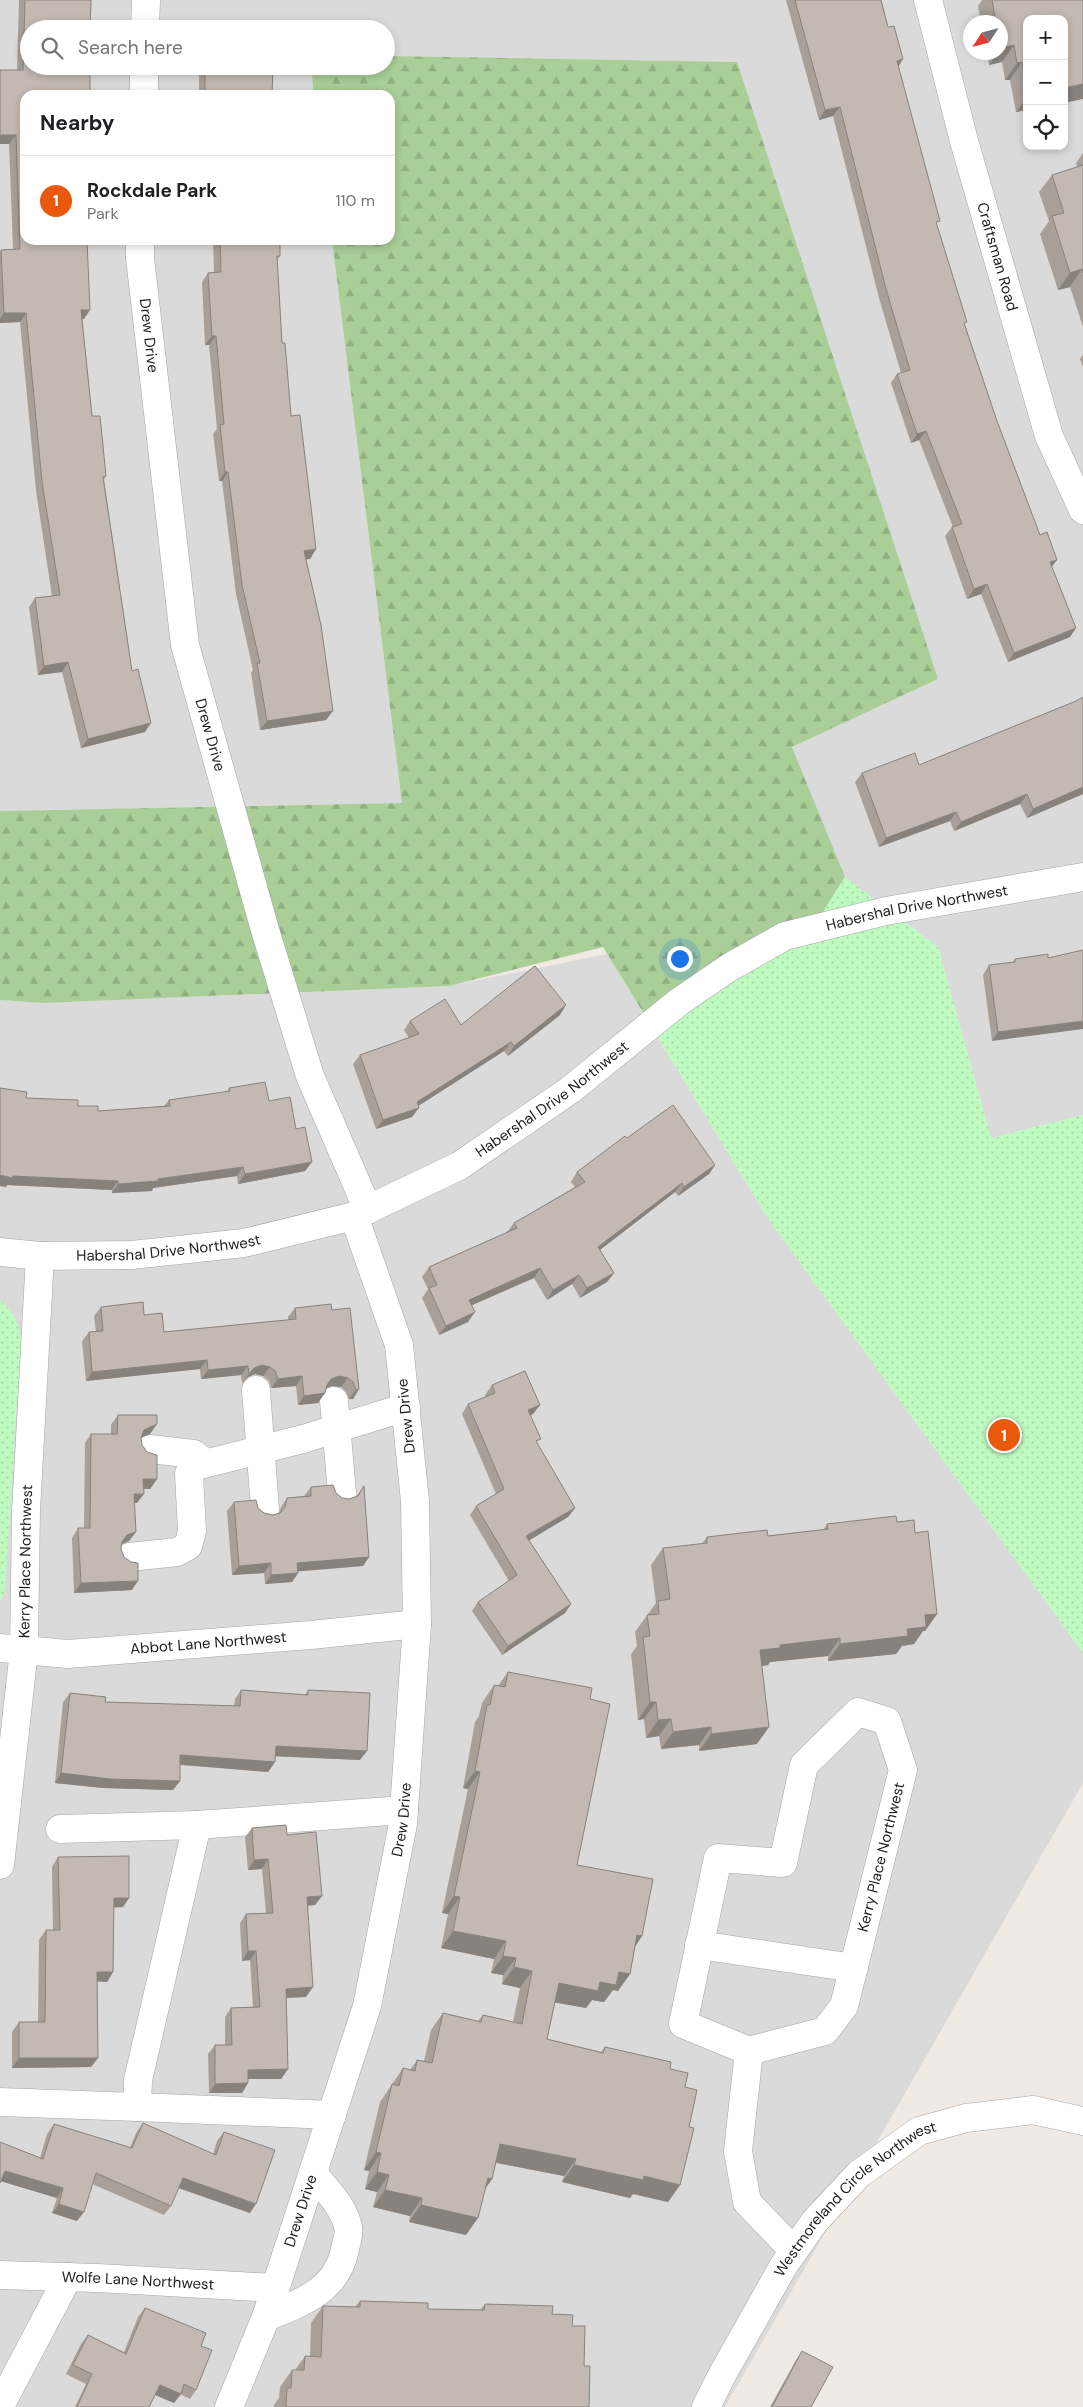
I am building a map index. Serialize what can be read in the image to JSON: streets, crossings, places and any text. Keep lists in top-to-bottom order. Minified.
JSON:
{"streets":{"street":["Craftsman Road","Drew Drive","Habershal Drive Northwest","Kerry Place Northwest","Abbot Lane Northwest","Westmoreland Circle Northwest","Wolfe Lane Northwest"]},"crossings":[["Drew Drive","Habershal Drive Northwest"],["Drew Drive","Abbot Lane Northwest"],["Drew Drive","Wolfe Lane Northwest"],["Habershal Drive Northwest","Kerry Place Northwest"],["Kerry Place Northwest","Abbot Lane Northwest"]],"north":"bottom left","page":{"map_buttons":["+","−"],"search":"Search here","heading":"Nearby","list":[{"mark":"1","name":"Rockdale Park","note":"Park","value":"110 m"}],"pins":"1"}}
